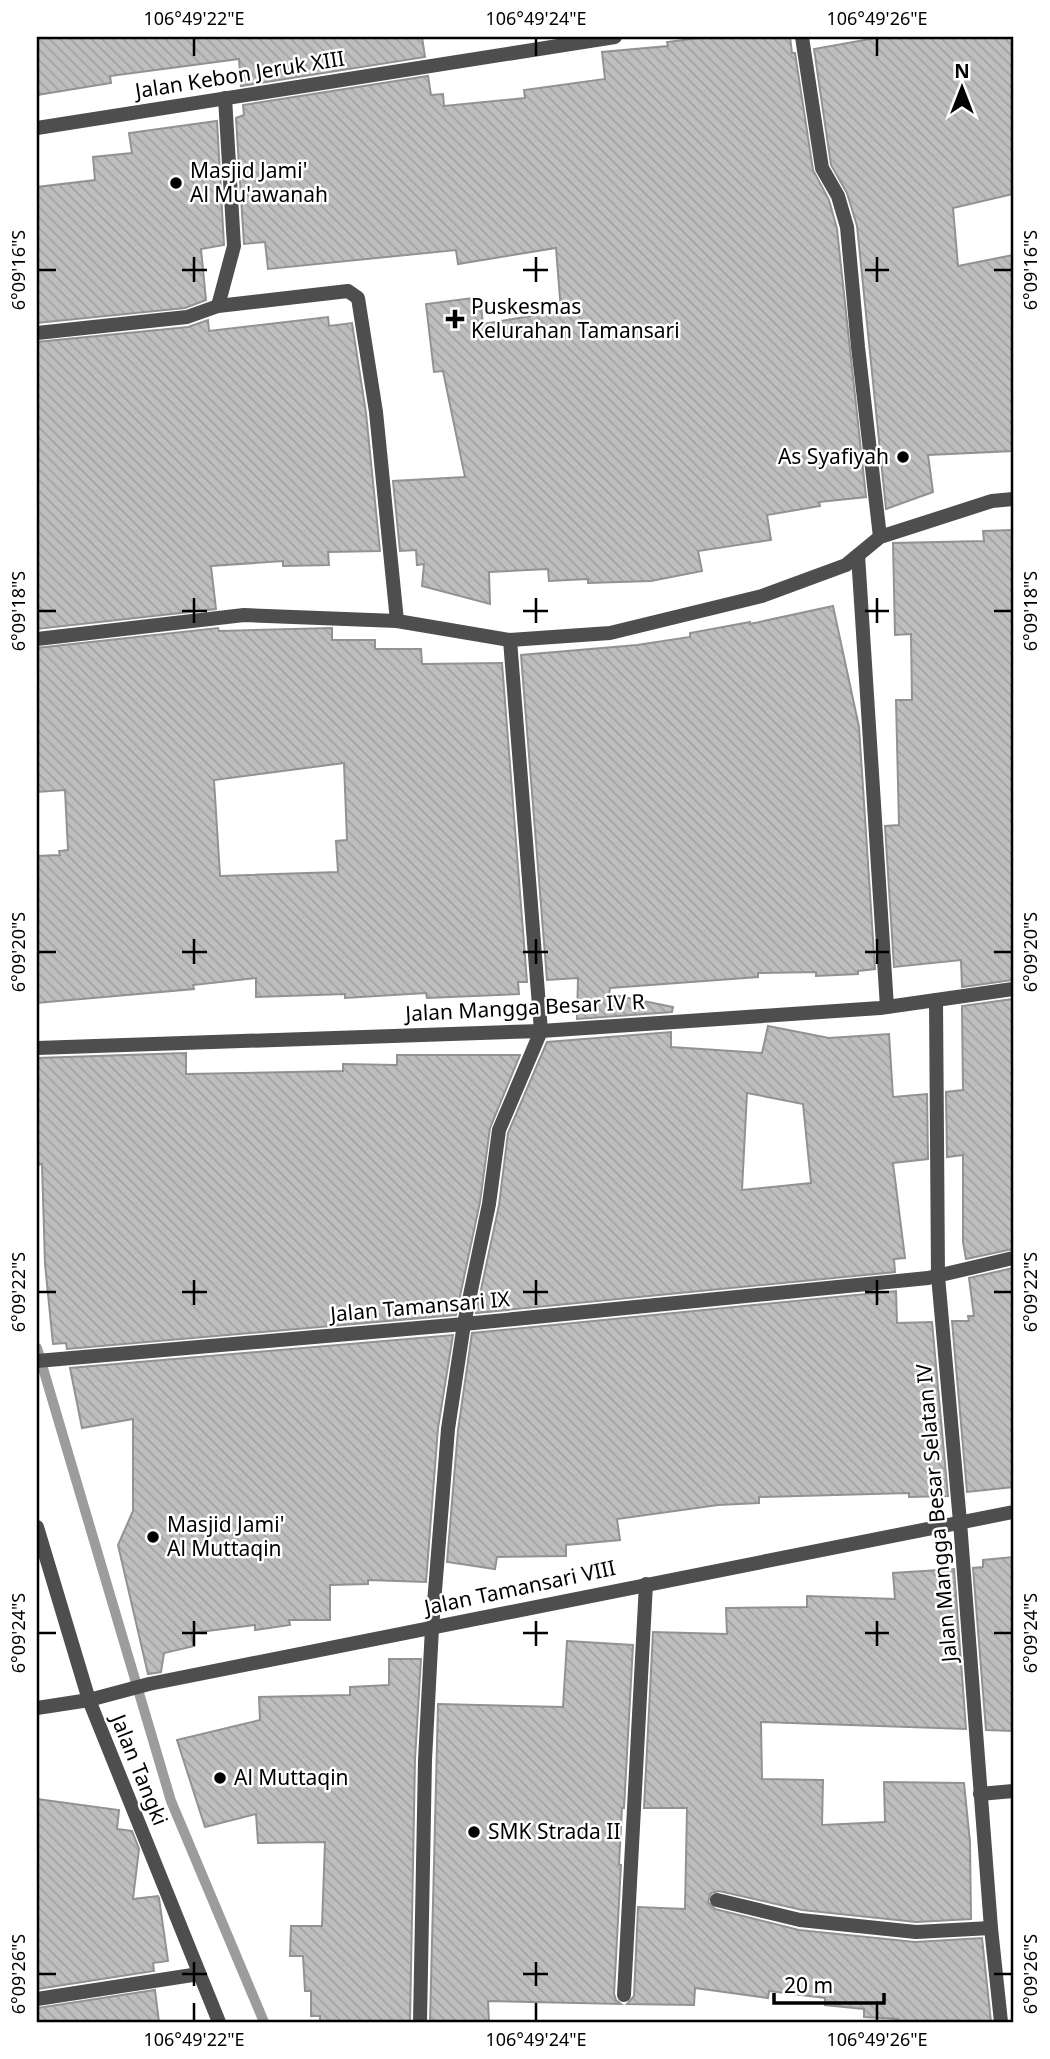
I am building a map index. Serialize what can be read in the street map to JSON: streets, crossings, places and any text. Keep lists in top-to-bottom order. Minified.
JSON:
{"streets":{"street":["Jalan Kebon Jeruk XIII","Jalan Mangga Besar IV R","Jalan Tamansari IX","Jalan Mangga Besar Selatan IV","Jalan Tamansari VIII","Jalan Tangki"]},"crossings":[["Jalan Mangga Besar IV R","Jalan Mangga Besar Selatan IV"],["Jalan Tamansari IX","Jalan Mangga Besar Selatan IV"],["Jalan Mangga Besar Selatan IV","Jalan Tamansari VIII"],["Jalan Tamansari VIII","Jalan Tangki"]],"places":{"other":["Masjid Jami' Al Mu'awanah","As Syafiyah","Masjid Jami' Al Muttaqin","Al Muttaqin","SMK Strada II"],"health":["Puskesmas Kelurahan Tamansari"]},"scale_bar":"20 m","north":"top","coordinates":["106°49'22\"E","106°49'24\"E","106°49'26\"E","6°09'16\"S","6°09'18\"S","6°09'20\"S","6°09'22\"S","6°09'24\"S","6°09'26\"S"]}
